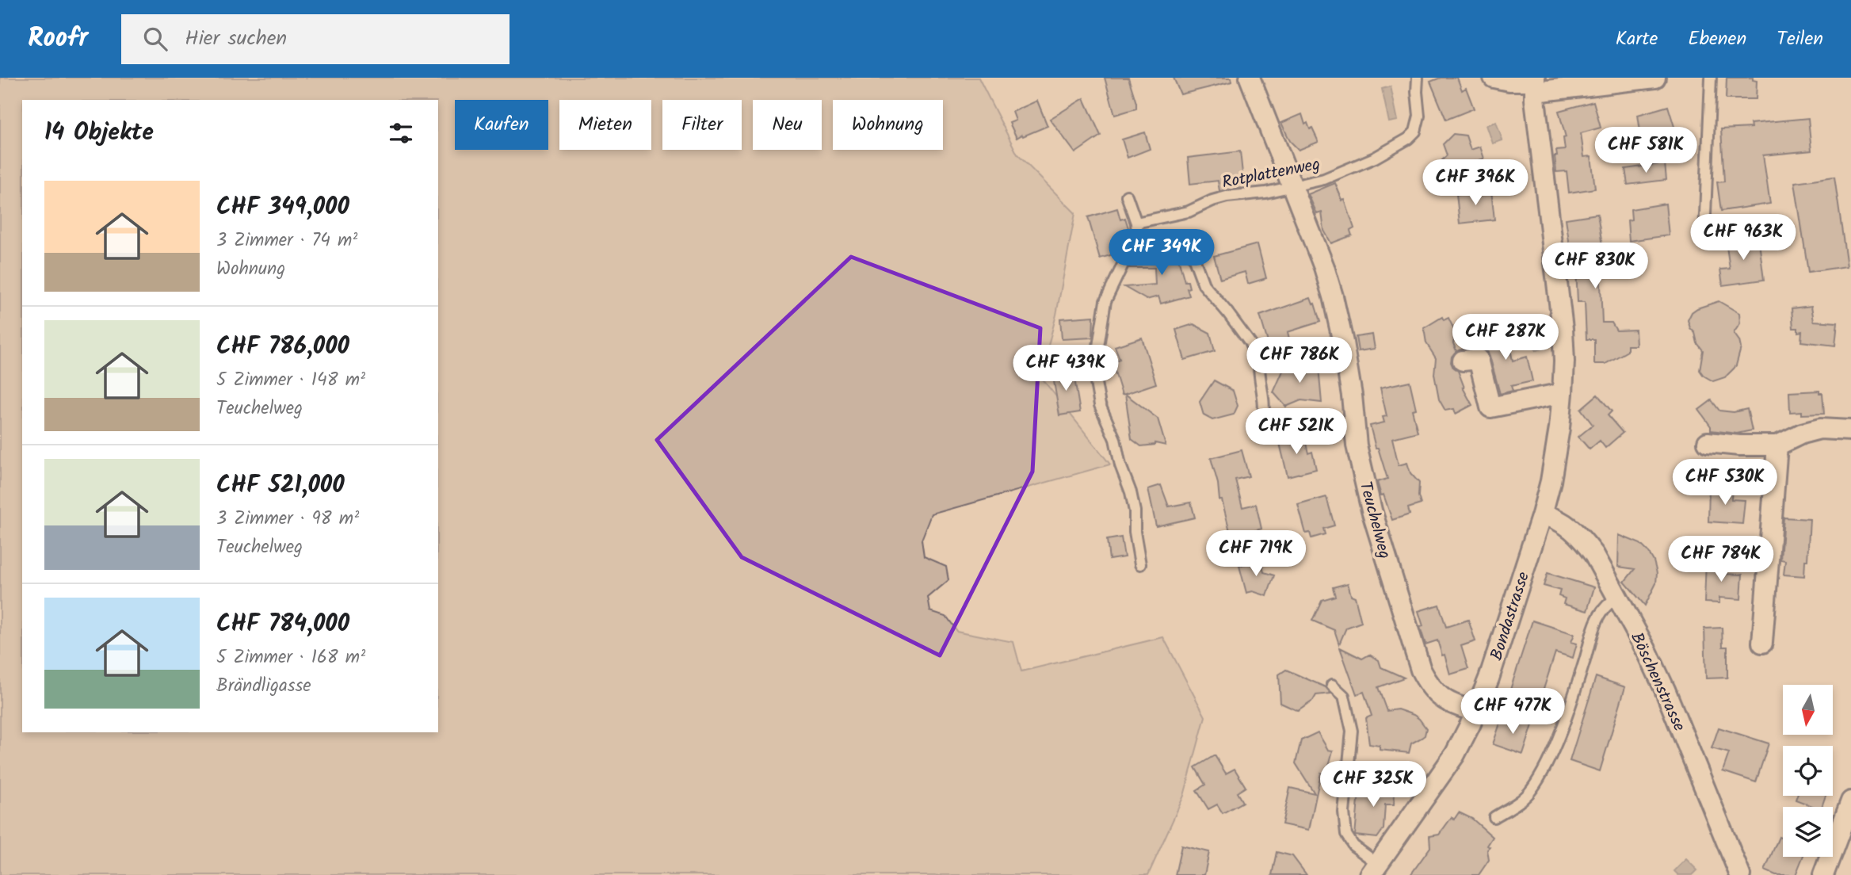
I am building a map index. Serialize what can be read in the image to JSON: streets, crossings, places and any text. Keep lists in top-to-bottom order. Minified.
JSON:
{"streets":{"street":["Teuchelweg","Bondastrasse","Böschenstrasse"],"lane":["Rotplattenweg"]},"crossings":[["Rotplattenweg","Teuchelweg"],["Teuchelweg","Bondastrasse"],["Bondastrasse","Böschenstrasse"]],"north":"bottom","page":{"header":"Roofr","search":"Hier suchen","nav":["Karte","Ebenen","Teilen"],"chip":["Kaufen","Mieten","Filter","Neu","Wohnung"],"heading":"14 Objekte","price":["CHF 581K","CHF 396K","CHF 963K","CHF 349K","CHF 830K","CHF 287K","CHF 786K","CHF 439K","CHF 521K","CHF 530K","CHF 719K","CHF 784K","CHF 477K","CHF 325K"],"list":[{"name":"CHF 349,000","note":"3 Zimmer · 74 m² · Wohnung"},{"name":"CHF 786,000","note":"5 Zimmer · 148 m² · Teuchelweg"},{"name":"CHF 521,000","note":"3 Zimmer · 98 m² · Teuchelweg"},{"name":"CHF 784,000","note":"5 Zimmer · 168 m² · Brändligasse"}]}}
